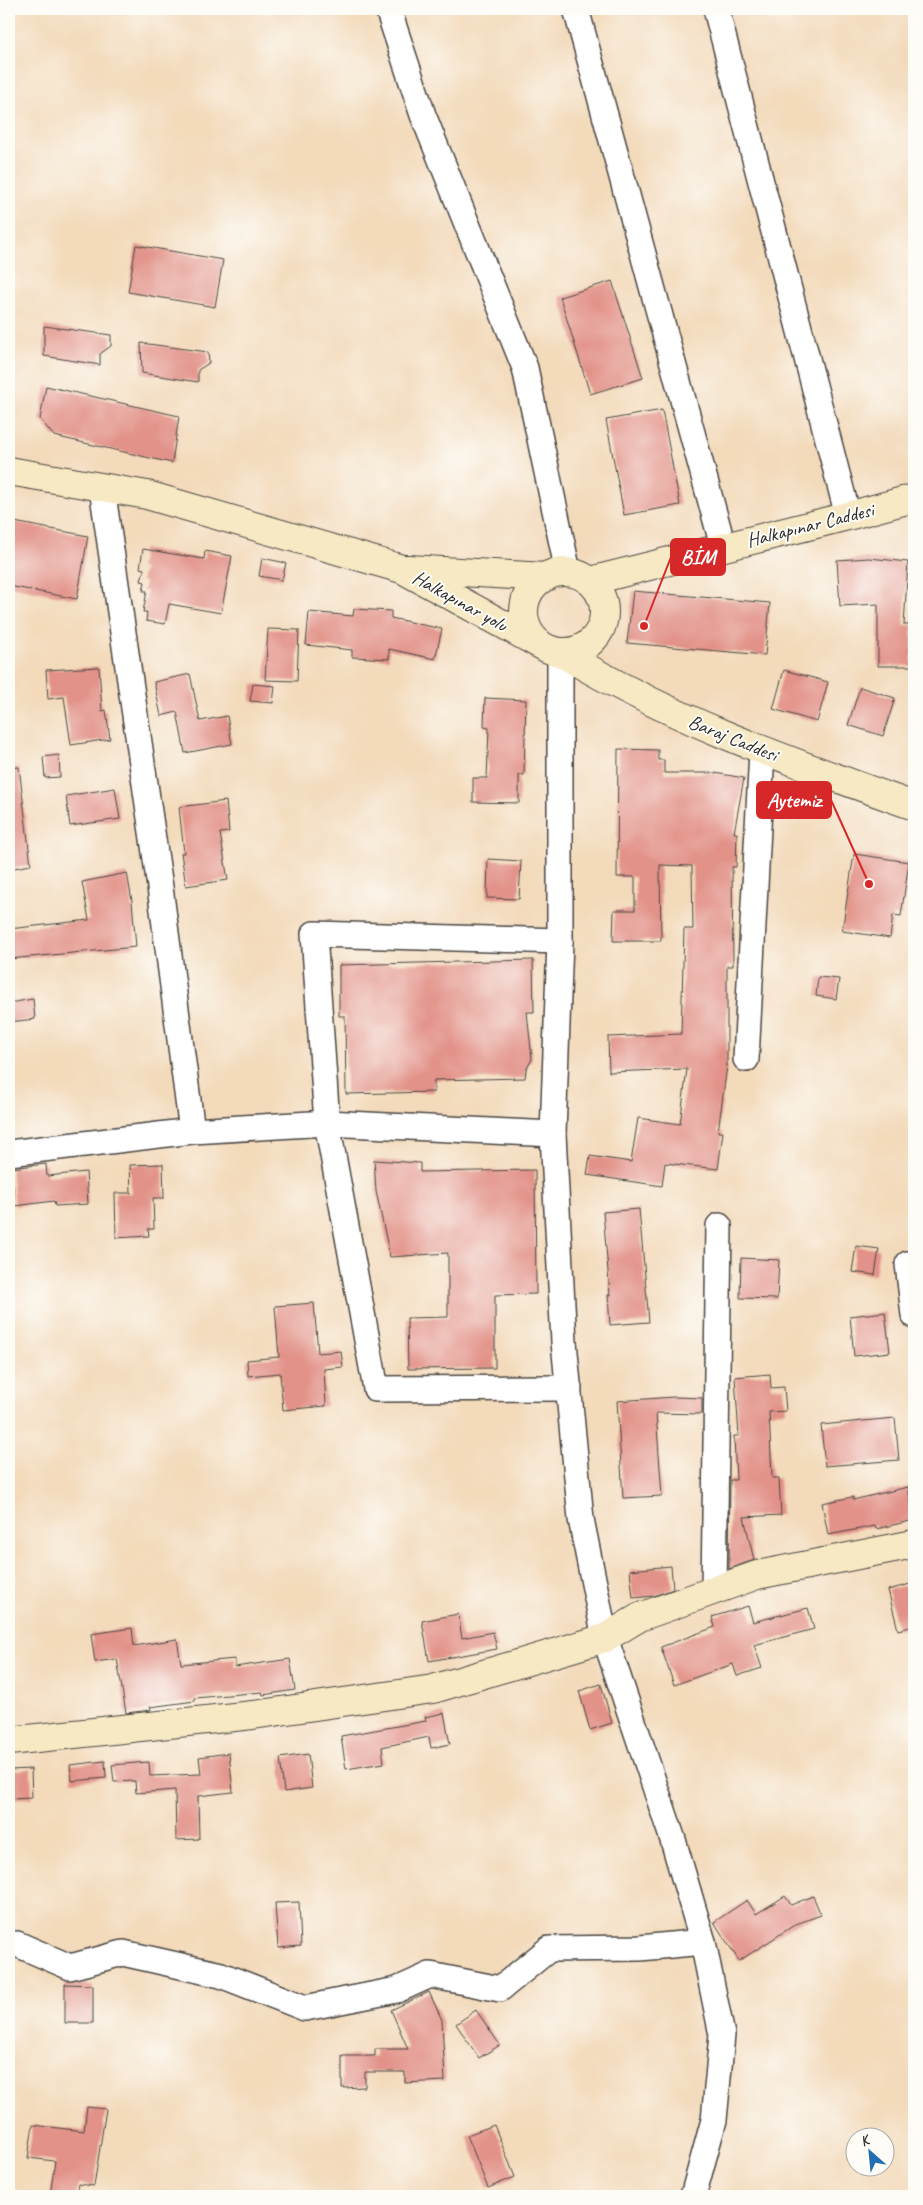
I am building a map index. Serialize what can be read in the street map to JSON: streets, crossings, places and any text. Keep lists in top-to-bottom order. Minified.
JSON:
{"streets":{"main road":["Halkapınar Caddesi","Halkapınar yolu","Baraj Caddesi"]},"crossings":[["Halkapınar Caddesi","Halkapınar yolu"],["Halkapınar Caddesi","Baraj Caddesi"],["Halkapınar yolu","Baraj Caddesi"]],"places":["BİM","Aytemiz"],"north":"top left"}
